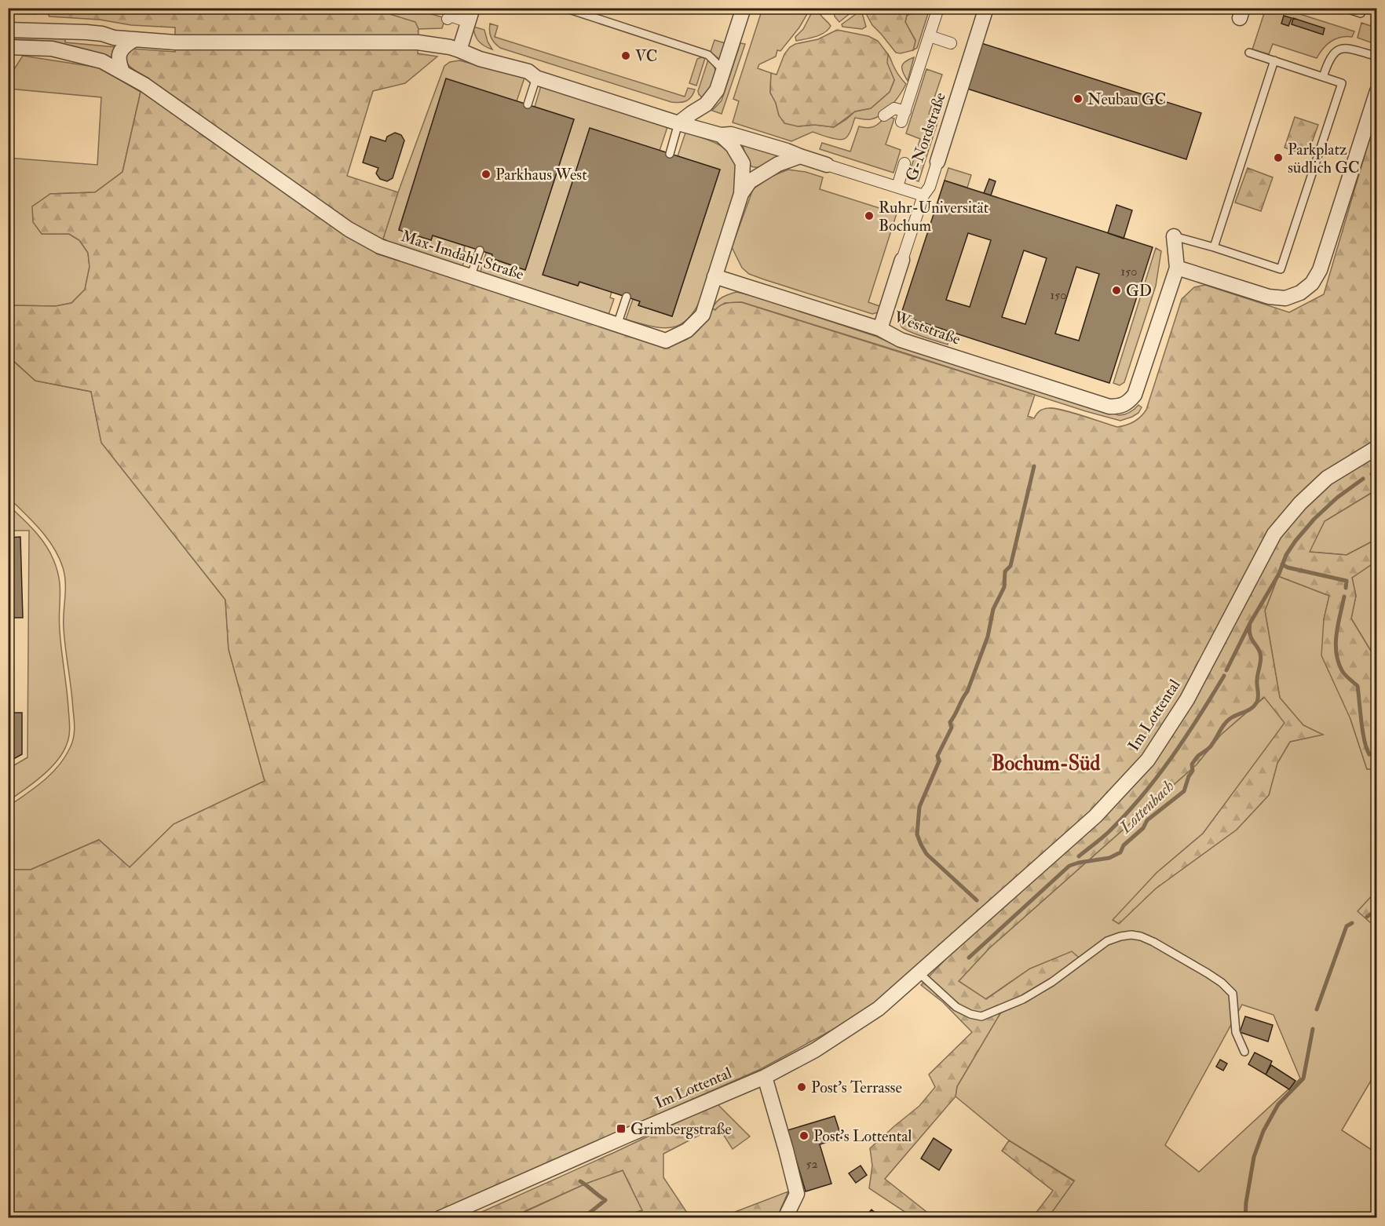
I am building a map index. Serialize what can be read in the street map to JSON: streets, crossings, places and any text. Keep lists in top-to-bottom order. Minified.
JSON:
{"streets":{"street":["G-Nordstraße","Max-Imdahl-Straße","Weststraße","Im Lottental"]},"crossings":[["G-Nordstraße","Weststraße"],["Max-Imdahl-Straße","Weststraße"]],"districts":["Bochum-Süd"],"water":["Lottenbach"],"places":{"other":["VC","Neubau GC","Parkplatz südlich GC","Parkhaus West","Ruhr-Universität Bochum","GD","Post's Terrasse","Post's Lottental"],"transit":["Grimbergstraße"]},"house_numbers":["150","150","52"]}
